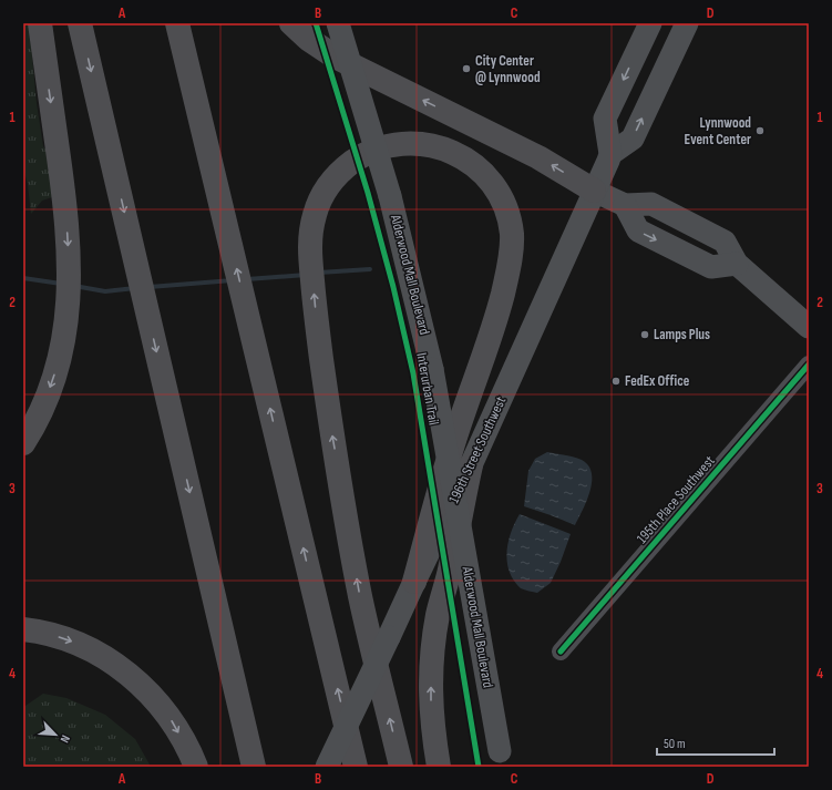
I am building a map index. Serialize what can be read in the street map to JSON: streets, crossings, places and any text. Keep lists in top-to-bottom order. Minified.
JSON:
{"streets":{"main road":["Alderwood Mall Boulevard","196th Street Southwest"],"street":["195th Place Southwest"],"cycle path":["Interurban Trail"]},"places":["City Center @ Lynnwood","Lynnwood Event Center","Lamps Plus","FedEx Office"],"scale_bar":"50 m","north":"bottom right","grid":{"columns":["A","B","C","D"],"rows":["1","2","3","4"]}}
